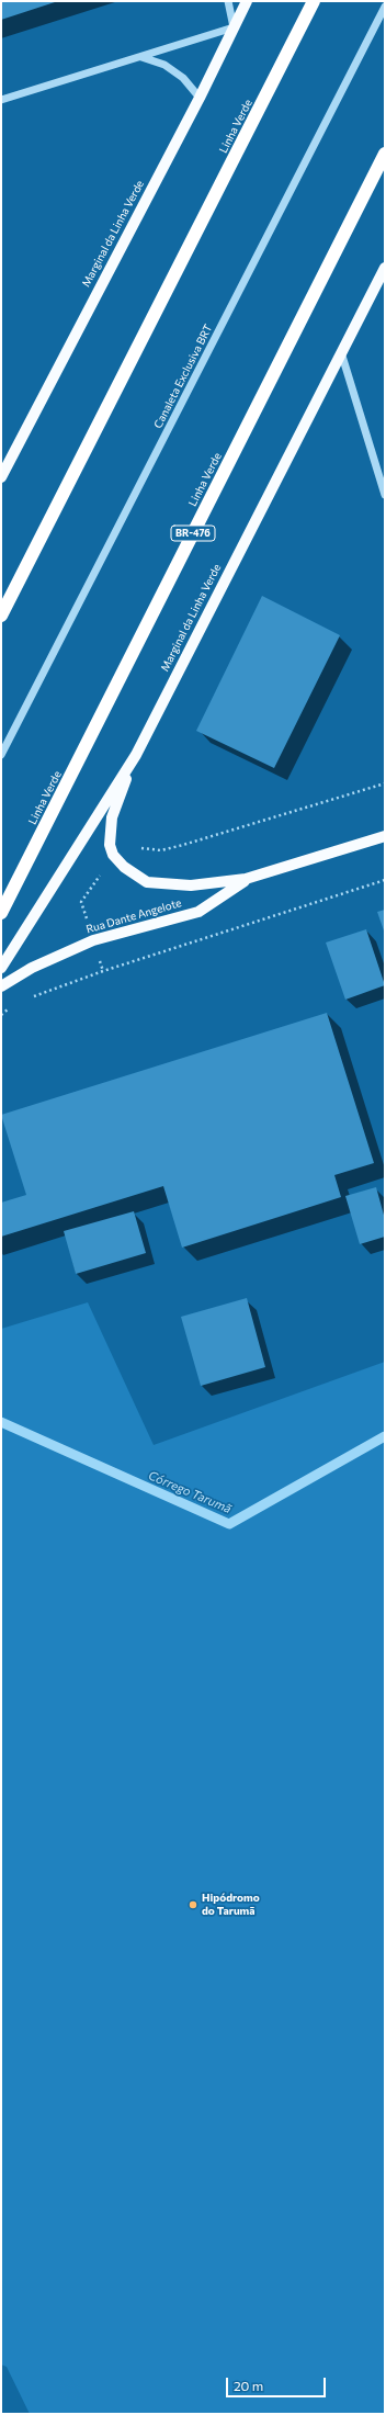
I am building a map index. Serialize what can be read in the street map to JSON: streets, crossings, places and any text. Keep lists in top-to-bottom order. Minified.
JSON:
{"streets":{"highway":["Linha Verde","BR-476"],"main road":["Marginal da Linha Verde","Rua Dante Angelote"],"street":["Canaleta Exclusiva BRT"]},"crossings":[["Marginal da Linha Verde","Rua Dante Angelote"]],"water":["Córrego Tarumã"],"places":["Hipódromo do Tarumã"],"scale_bar":"20 m"}
